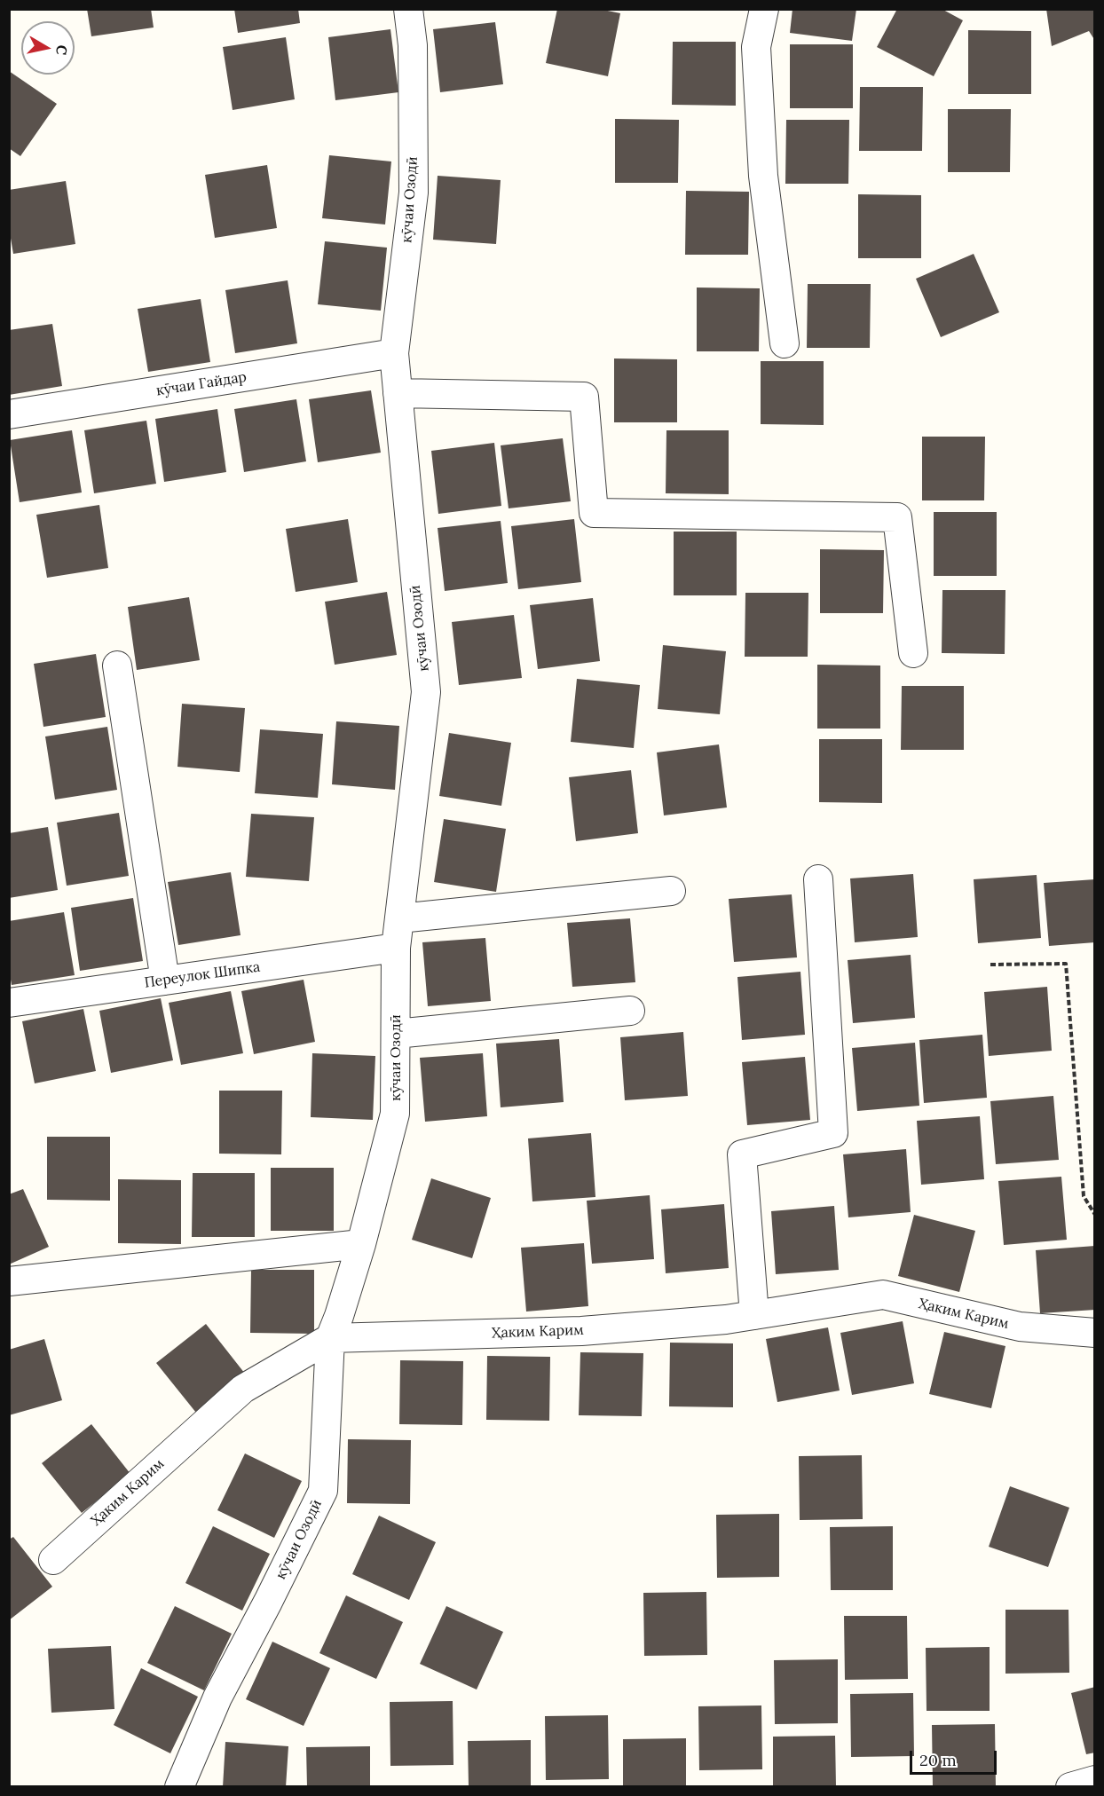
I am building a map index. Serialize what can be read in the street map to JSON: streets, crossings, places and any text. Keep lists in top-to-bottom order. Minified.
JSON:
{"streets":{"street":["кӯчаи Озодӣ","кӯчаи Гайдар","Переулок Шипка","Ҳаким Карим"]},"crossings":[["кӯчаи Озодӣ","кӯчаи Гайдар"],["кӯчаи Озодӣ","Переулок Шипка"],["кӯчаи Озодӣ","Ҳаким Карим"]],"scale_bar":"20 m","north":"right"}
